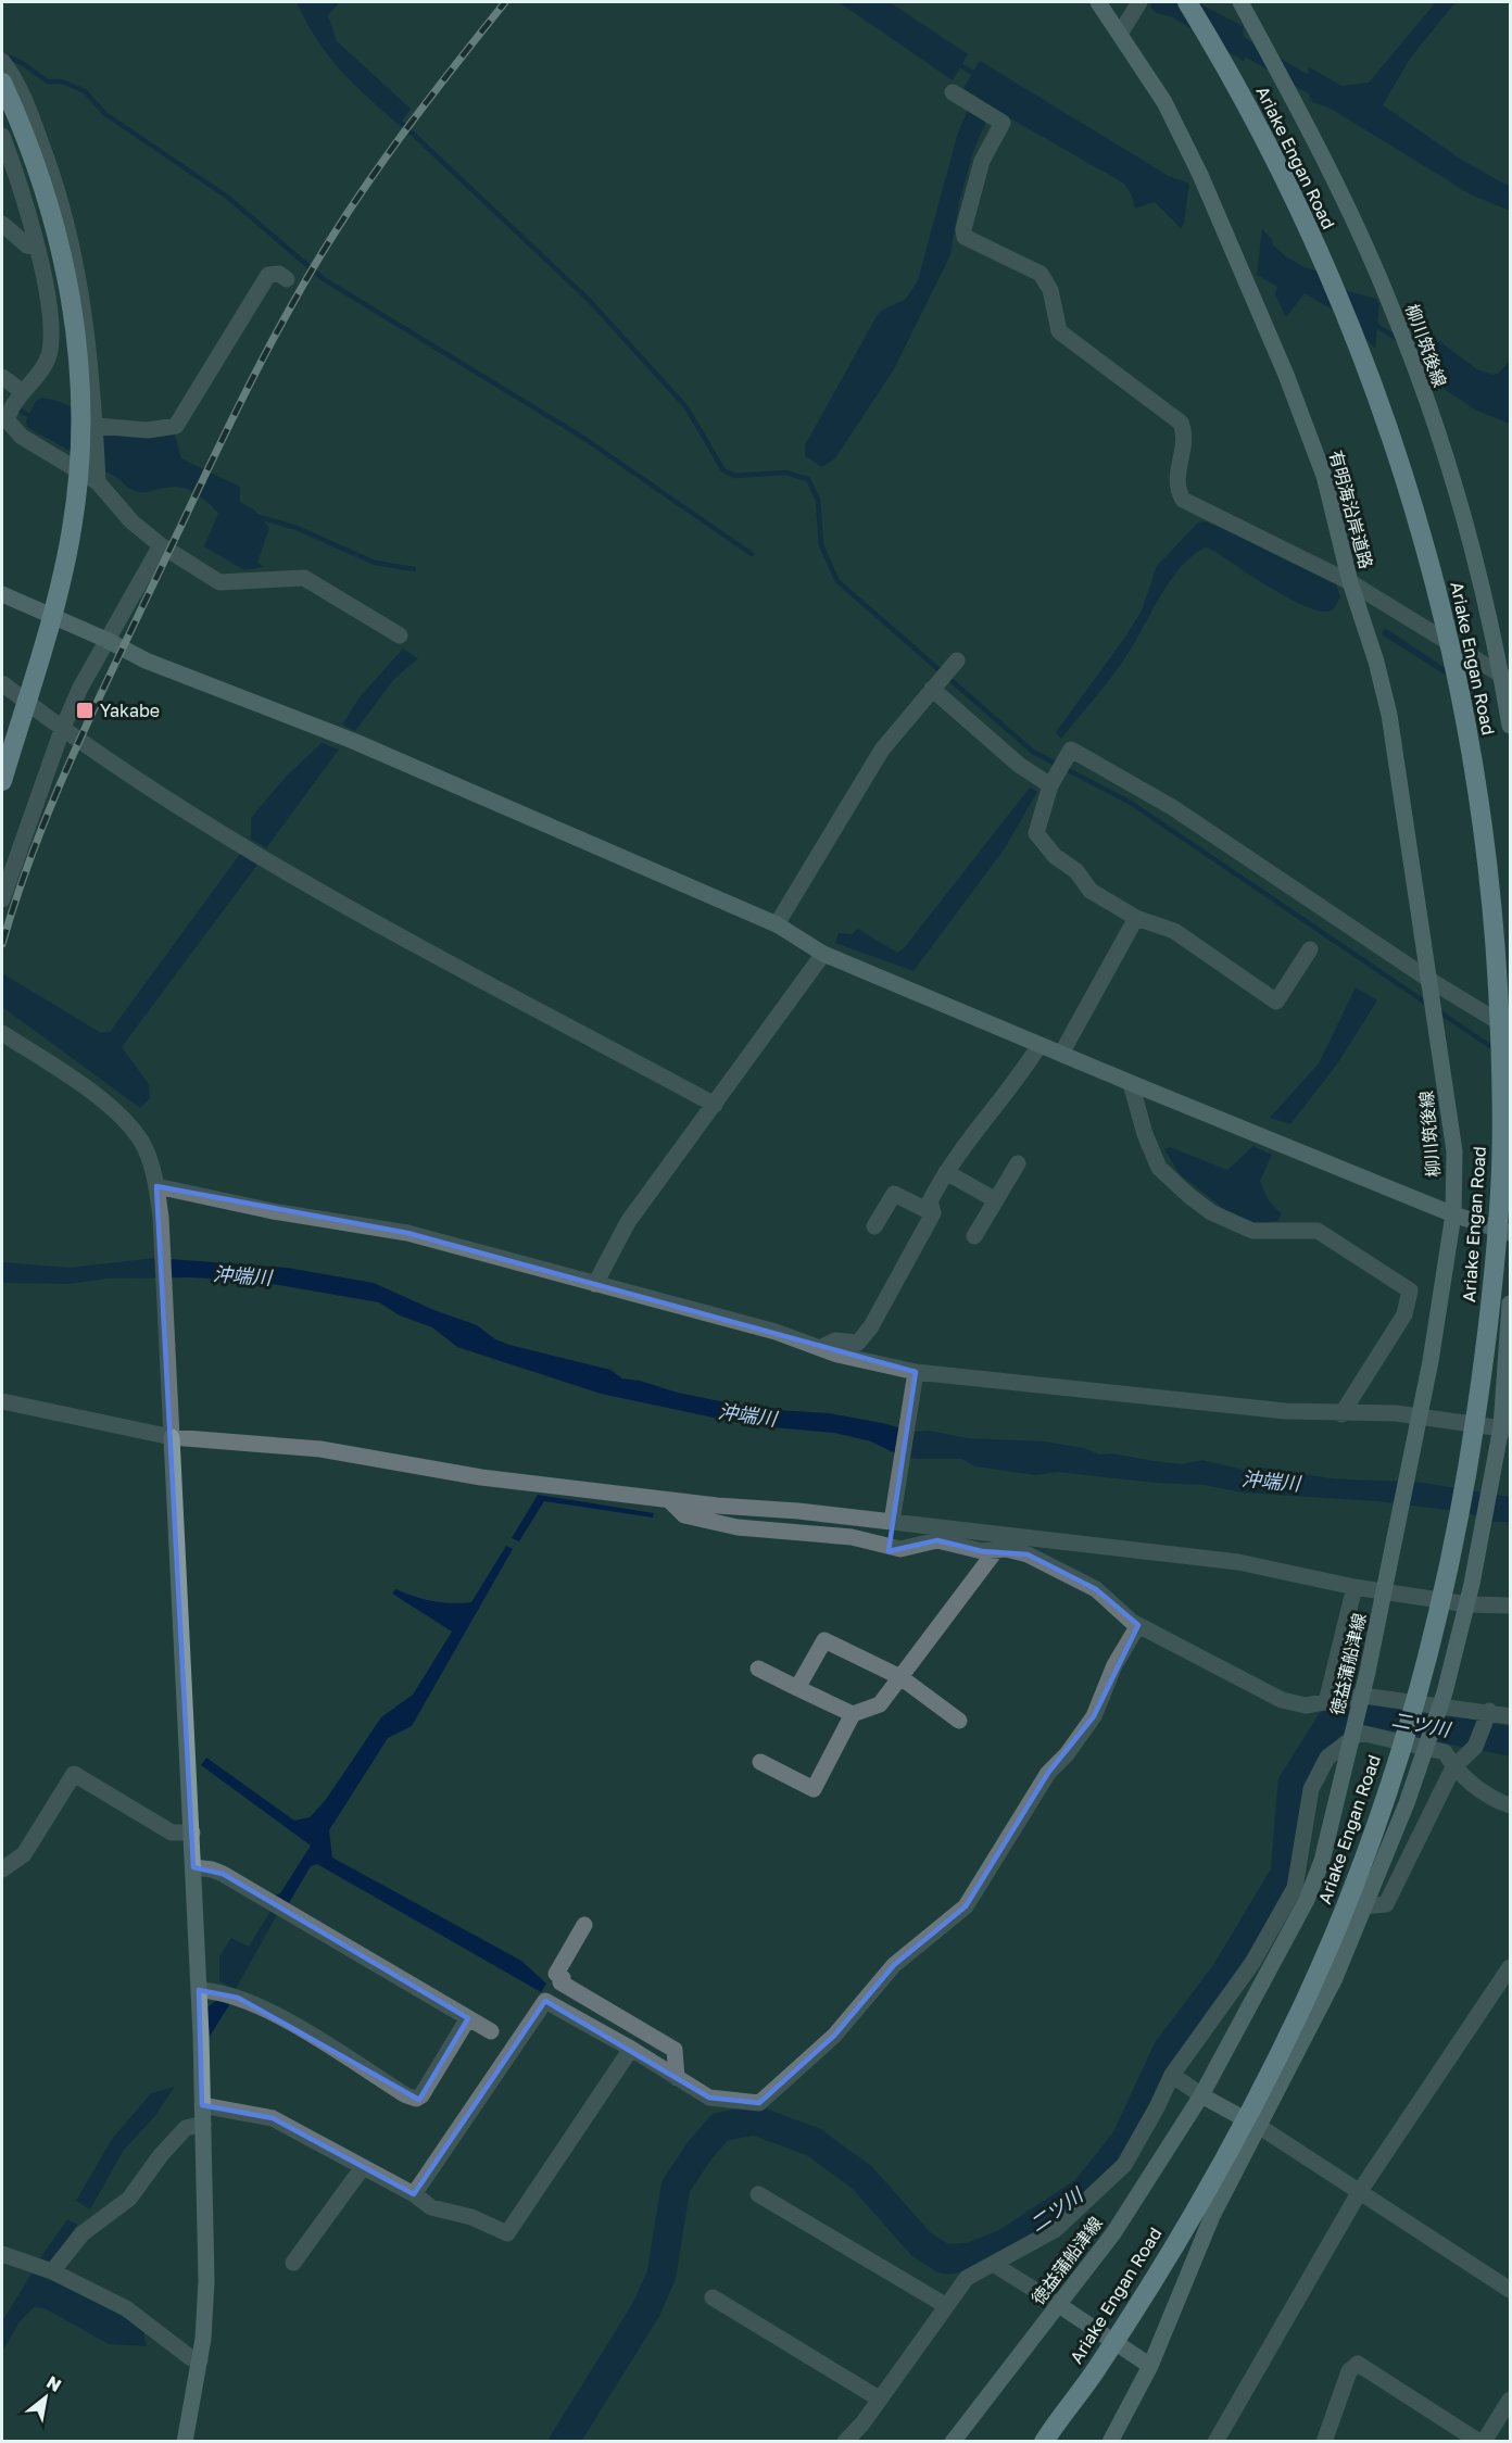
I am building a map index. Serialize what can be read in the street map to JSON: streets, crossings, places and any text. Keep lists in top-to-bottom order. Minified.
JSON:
{"streets":{"highway":["Ariake Engan Road"],"main road":["柳川筑後線","有明海沿岸道路","徳益蒲船津線"]},"crossings":[["柳川筑後線","有明海沿岸道路"],["柳川筑後線","徳益蒲船津線"]],"water":["沖端川","二ツ川"],"places":{"transit":["Yakabe"]},"north":"top right"}
